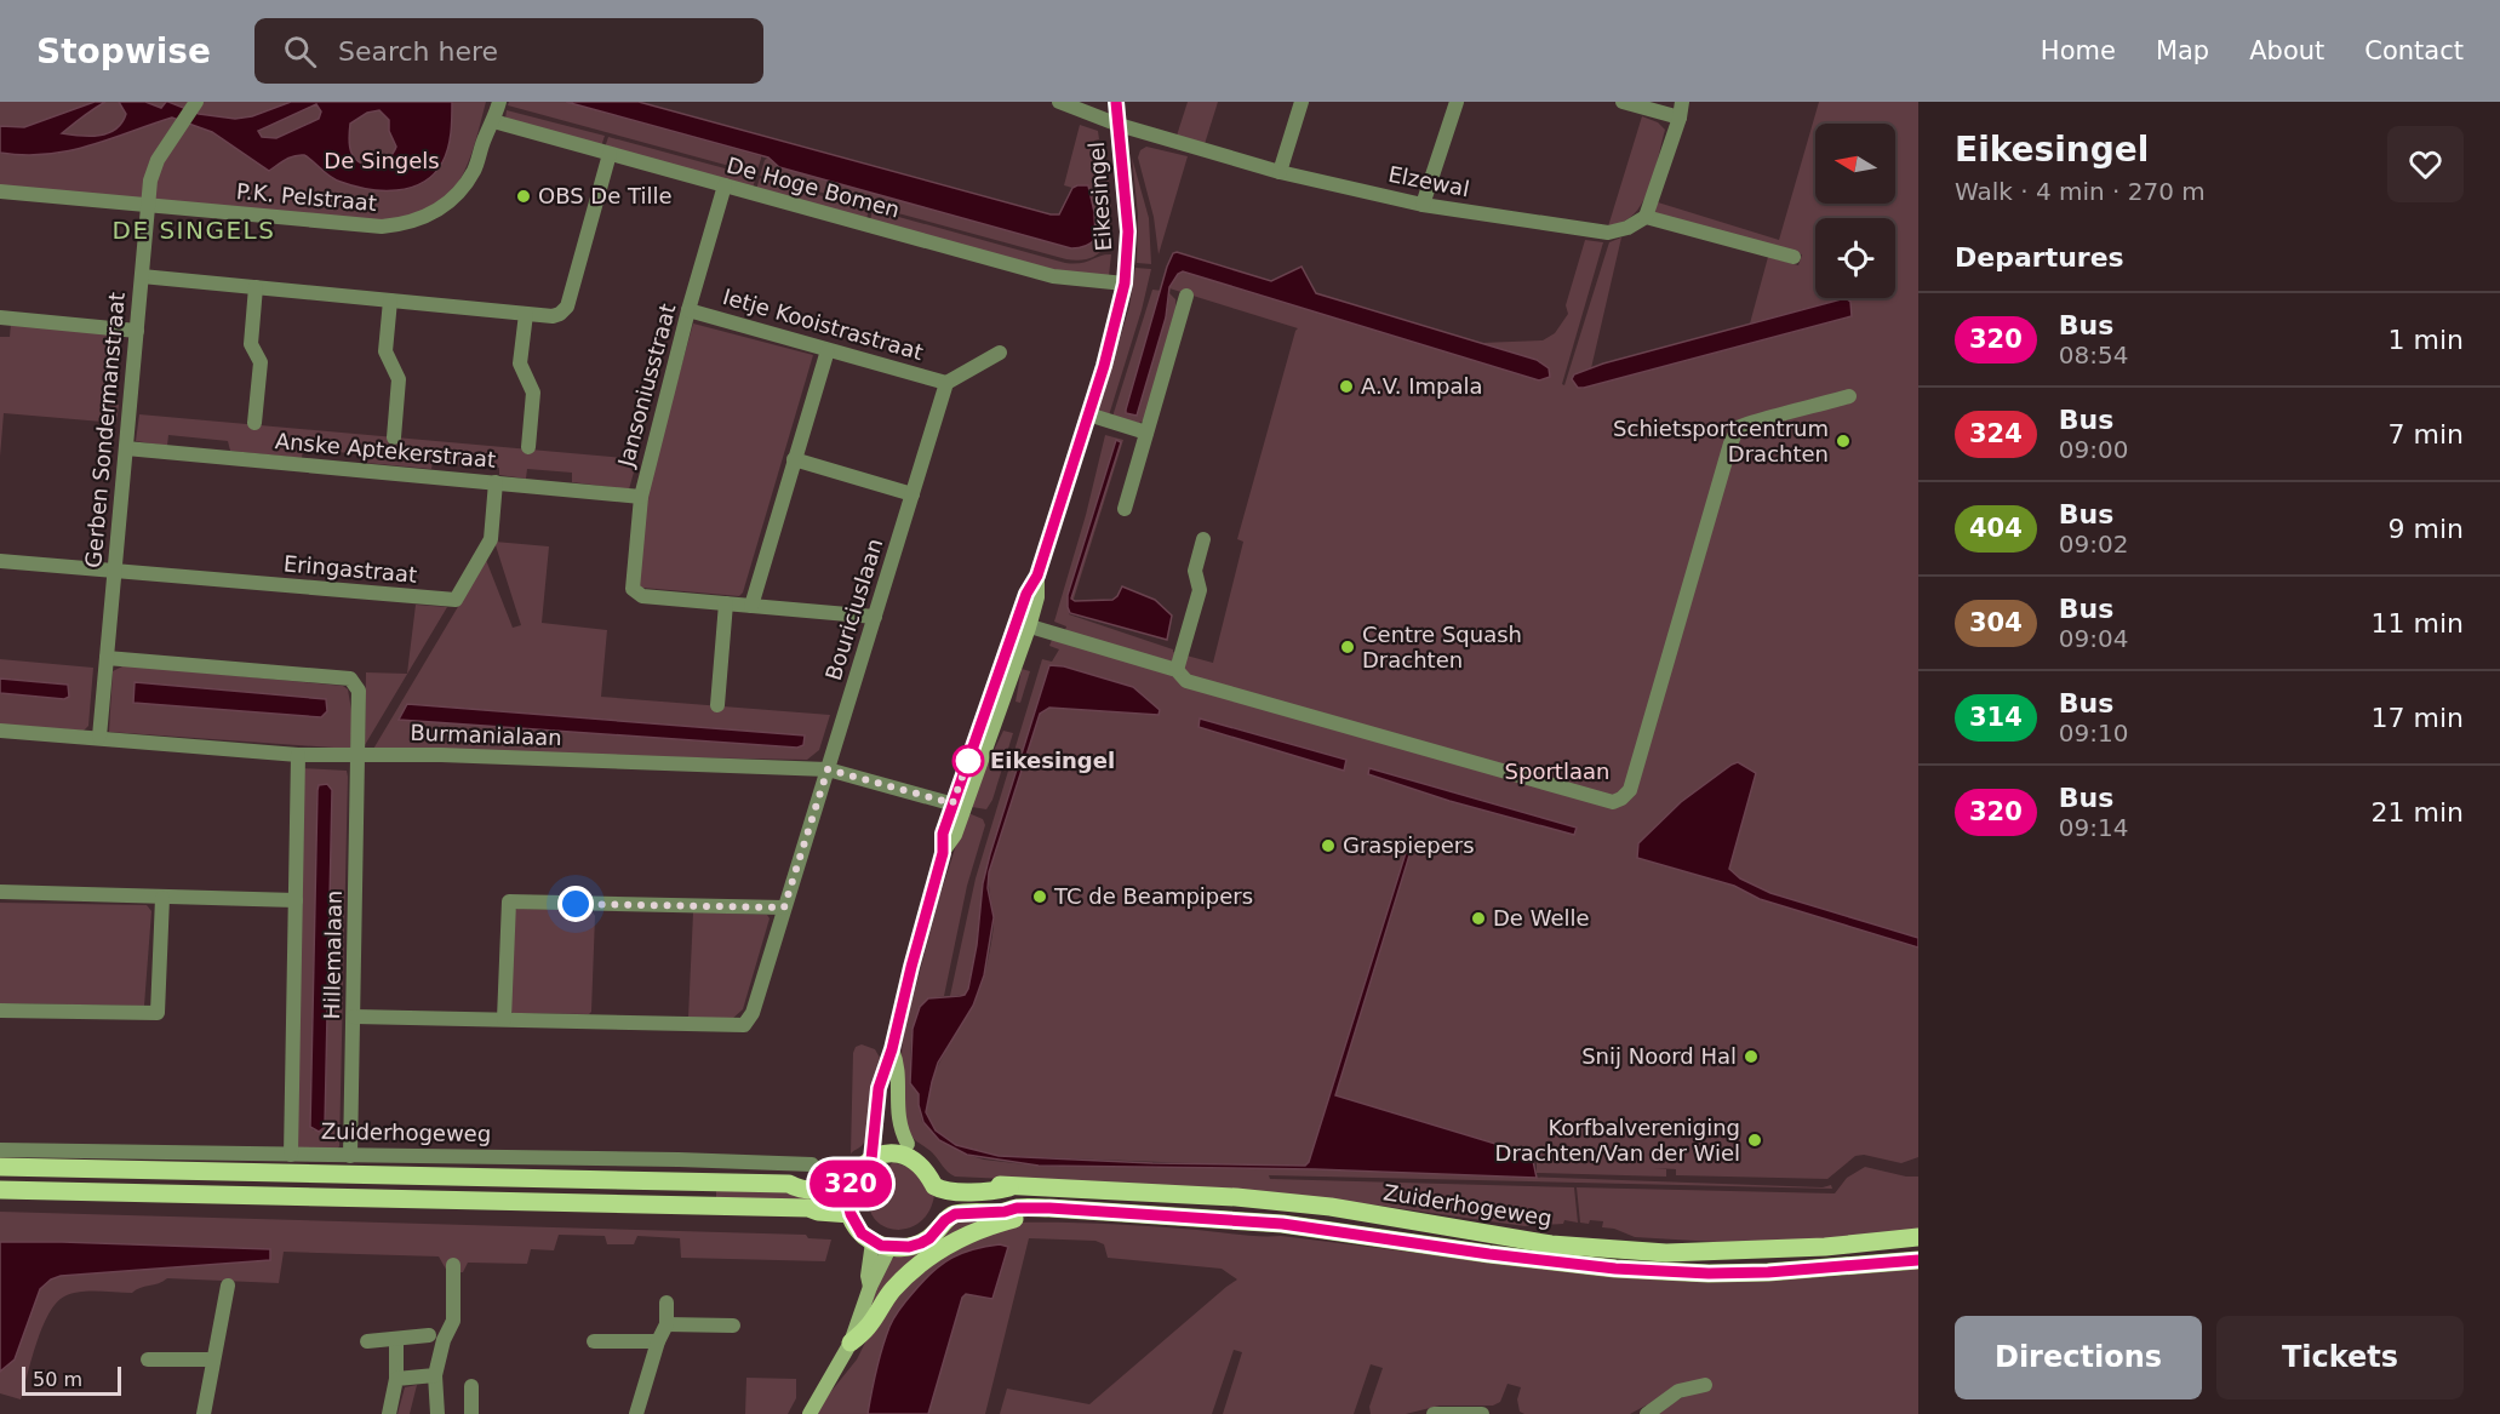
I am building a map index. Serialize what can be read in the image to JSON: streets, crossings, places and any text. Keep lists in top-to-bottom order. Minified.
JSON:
{"streets":{"main road":["Zuiderhogeweg"],"street":["Elzewal","De Hoge Bomen","Eikesingel","P.K. Pelstraat","Ietje Kooistrastraat","Jansoniusstraat","Gerben Sondermanstraat","Anske Aptekerstraat","Eringastraat","Bouriciuslaan","Burmanialaan","Hillemalaan"]},"crossings":[["Elzewal","Eikesingel"],["De Hoge Bomen","Eikesingel"],["De Hoge Bomen","P.K. Pelstraat"],["De Hoge Bomen","Jansoniusstraat"],["Eikesingel","Burmanialaan"],["Eikesingel","Zuiderhogeweg"],["P.K. Pelstraat","Gerben Sondermanstraat"],["Ietje Kooistrastraat","Jansoniusstraat"],["Ietje Kooistrastraat","Bouriciuslaan"],["Jansoniusstraat","Anske Aptekerstraat"],["Gerben Sondermanstraat","Anske Aptekerstraat"],["Gerben Sondermanstraat","Eringastraat"],["Gerben Sondermanstraat","Burmanialaan"],["Anske Aptekerstraat","Eringastraat"],["Bouriciuslaan","Burmanialaan"],["Bouriciuslaan","Hillemalaan"],["Burmanialaan","Hillemalaan"],["Hillemalaan","Zuiderhogeweg"]],"districts":["DE SINGELS"],"parks":["De Singels","Sportlaan"],"places":["OBS De Tille","A.V. Impala","Schietsportcentrum Drachten","Centre Squash Drachten","Eikesingel","Graspiepers","TC de Beampipers","De Welle","Snij Noord Hal","Korfbalvereniging Drachten/Van der Wiel"],"lines":["bus line 320"],"scale_bar":"50 m","north":"left","page":{"header":"Stopwise","search":"Search here","nav":["Home","Map","About","Contact"],"on_map":"320","heading":[["Eikesingel","Walk · 4 min · 270 m"],"Departures"],"list":[{"mark":"320","name":"Bus","note":"08:54","value":"1 min"},{"mark":"324","name":"Bus","note":"09:00","value":"7 min"},{"mark":"404","name":"Bus","note":"09:02","value":"9 min"},{"mark":"304","name":"Bus","note":"09:04","value":"11 min"},{"mark":"314","name":"Bus","note":"09:10","value":"17 min"},{"mark":"320","name":"Bus","note":"09:14","value":"21 min"}],"buttons":["Directions","Tickets"],"scale":"50 m"}}
